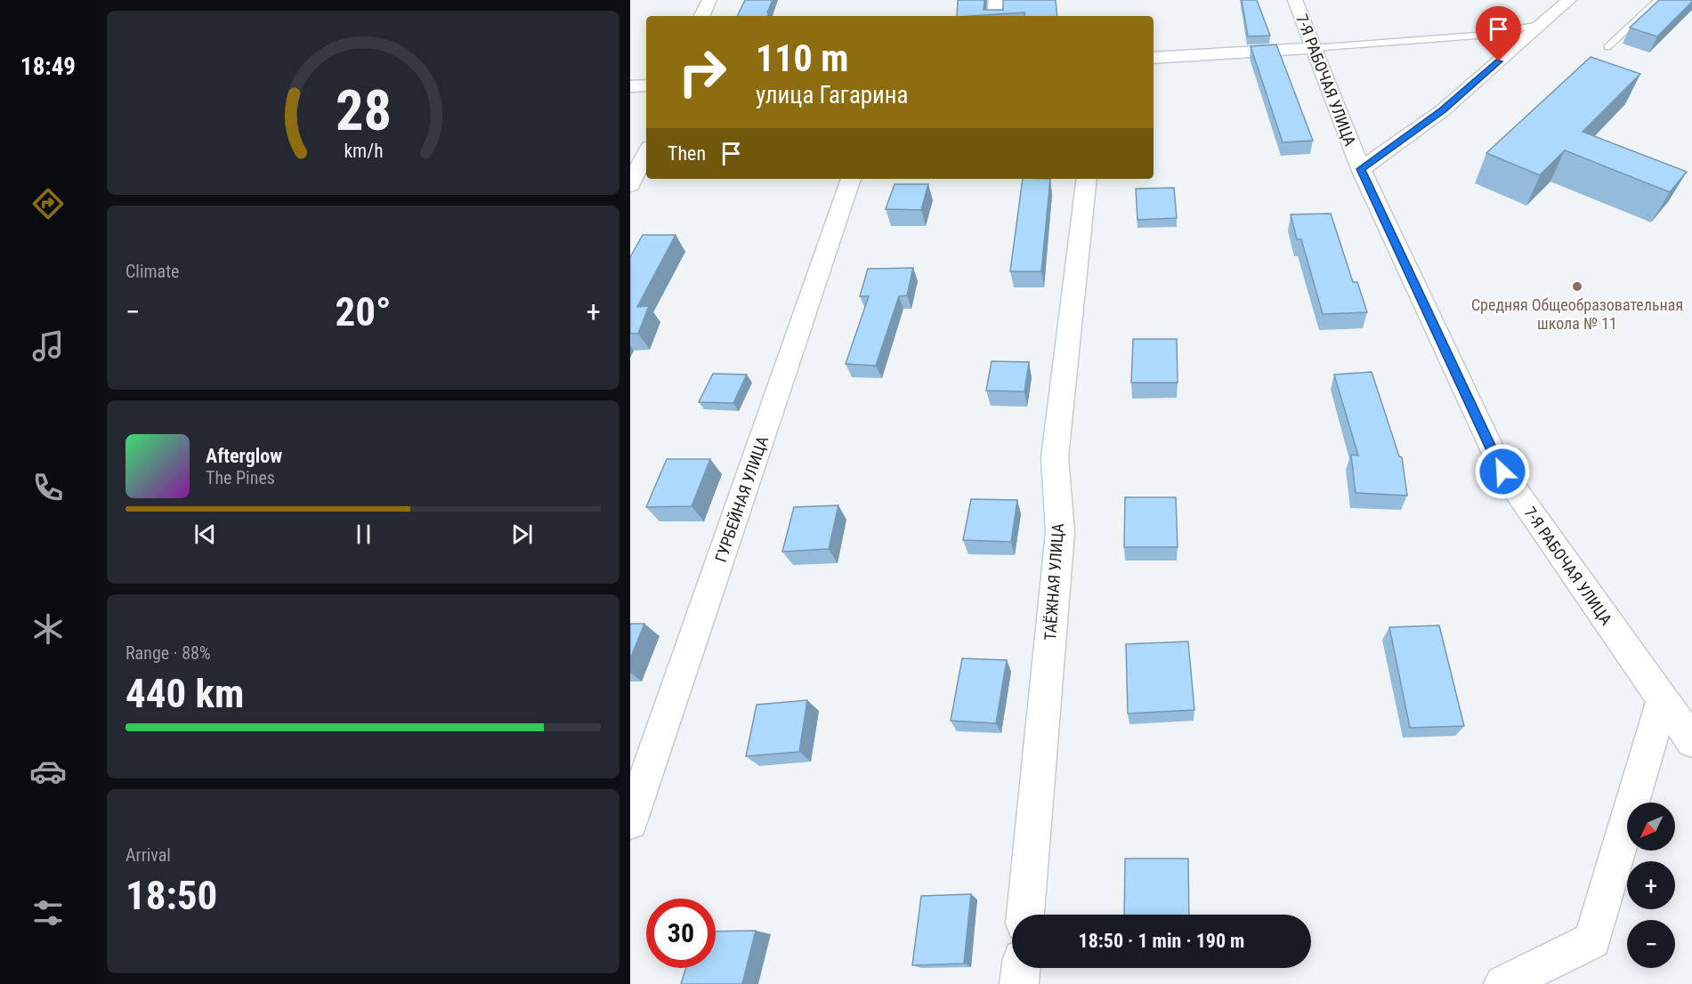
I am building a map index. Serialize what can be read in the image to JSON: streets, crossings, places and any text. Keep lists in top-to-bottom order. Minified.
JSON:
{"streets":{"street":["7-Я РАБОЧАЯ УЛИЦА","ГУРБЕЙНАЯ УЛИЦА","ТАЁЖНАЯ УЛИЦА"]},"places":["Средняя Общеобразовательная школа № 11"],"north":"bottom left","page":{"tabs":"18:49","turn":["110 m","улица Гагарина"],"then":"Then","tile":["Climate",["Range · 88%","440 km"],["Arrival","18:50"]],"heat":["−","20°","+"],"song":["Afterglow","The Pines"],"map_buttons":["+","−"],"limit":"30","trip":"18:50 · 1 min · 190 m","gauge":["28","km/h"]}}
